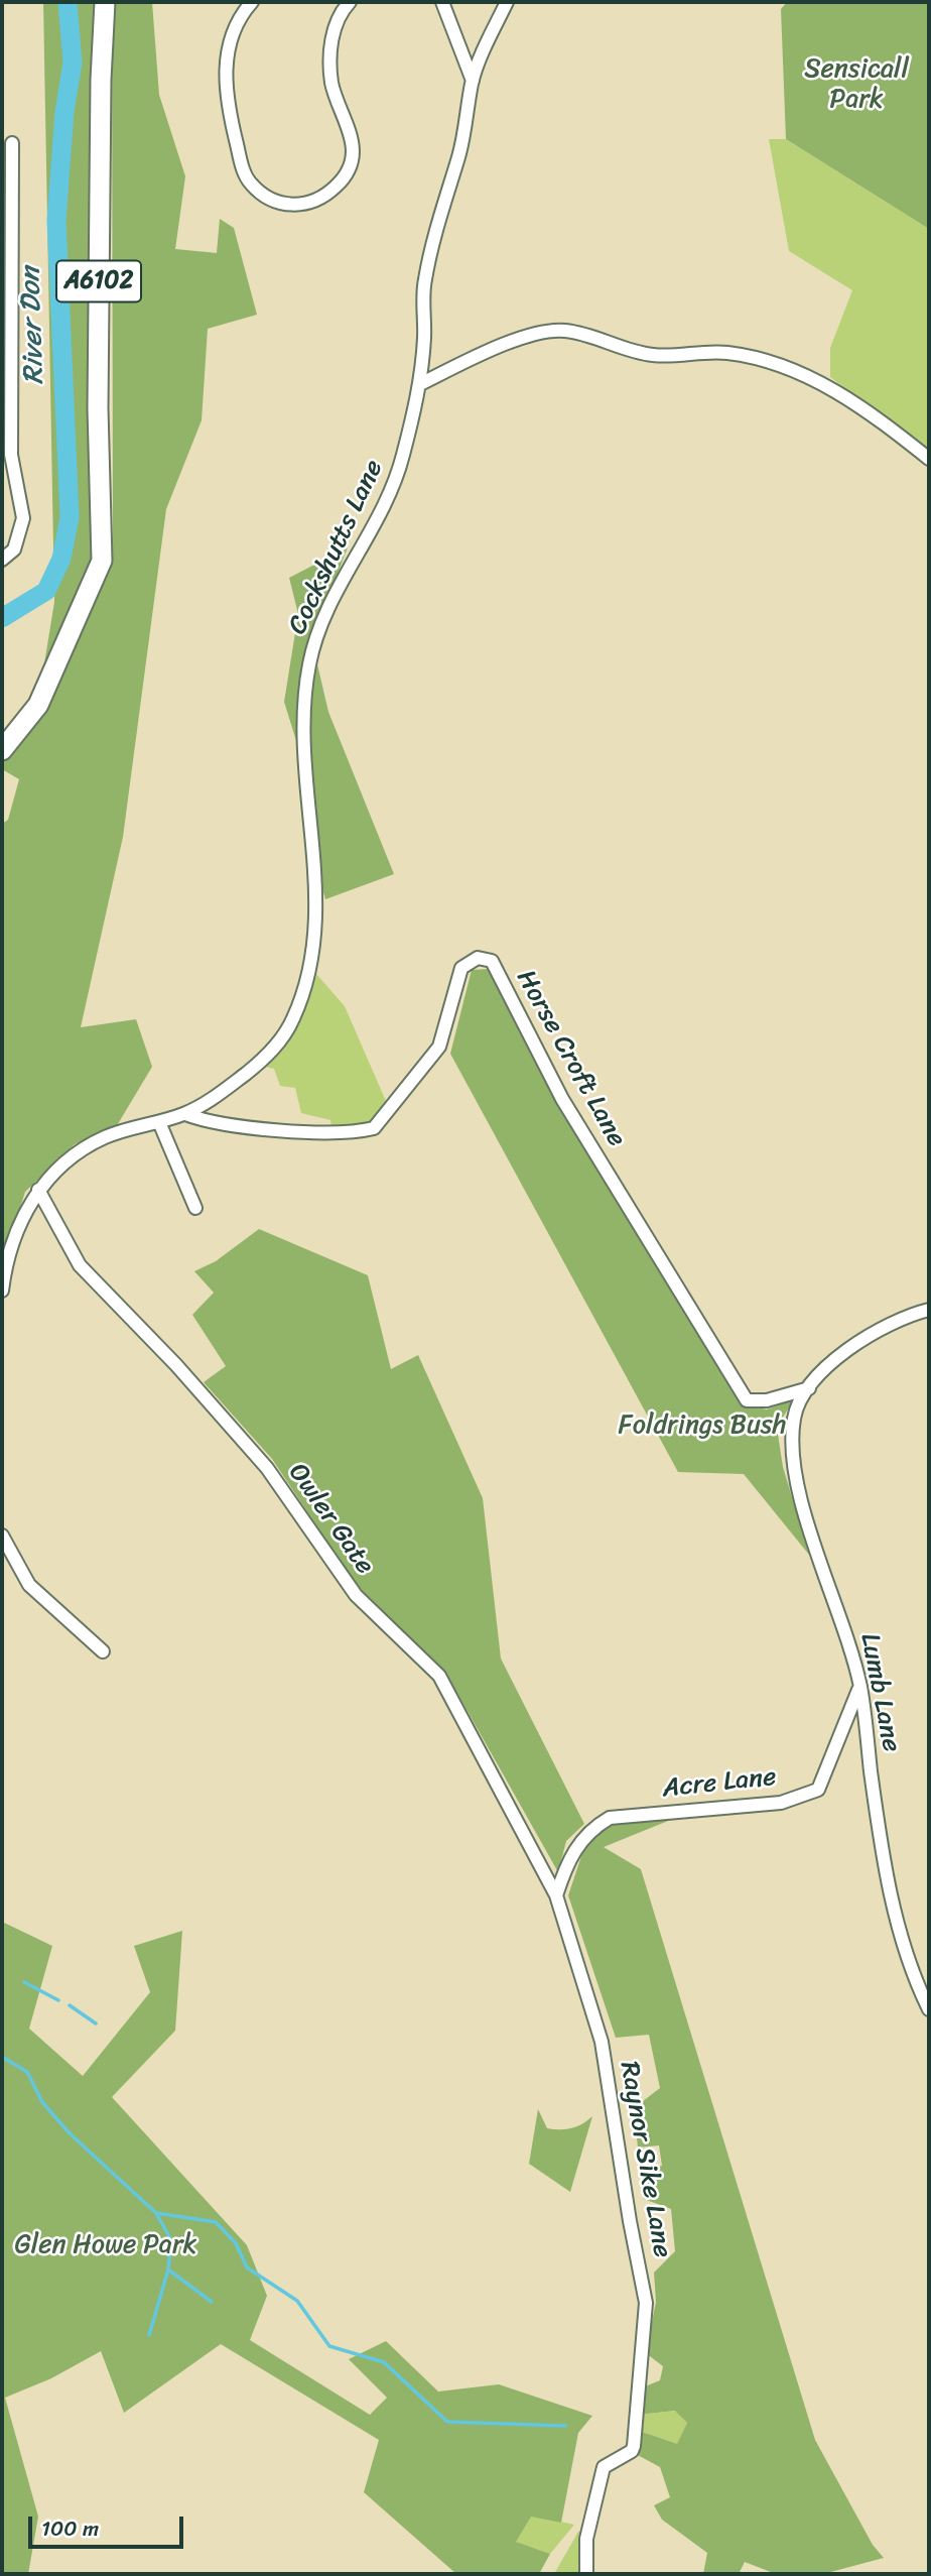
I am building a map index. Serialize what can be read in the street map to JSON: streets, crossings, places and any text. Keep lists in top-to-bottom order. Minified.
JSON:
{"streets":{"main road":["A6102"],"street":["Cockshutts Lane","Horse Croft Lane","Owler Gate","Lumb Lane","Acre Lane","Raynor Sike Lane"]},"crossings":[["Cockshutts Lane","Horse Croft Lane"],["Cockshutts Lane","Owler Gate"],["Horse Croft Lane","Lumb Lane"],["Owler Gate","Acre Lane"],["Owler Gate","Raynor Sike Lane"],["Lumb Lane","Acre Lane"],["Acre Lane","Raynor Sike Lane"]],"water":["River Don"],"parks":["Sensicall Park","Foldrings Bush","Glen Howe Park"],"scale_bar":"100 m"}
